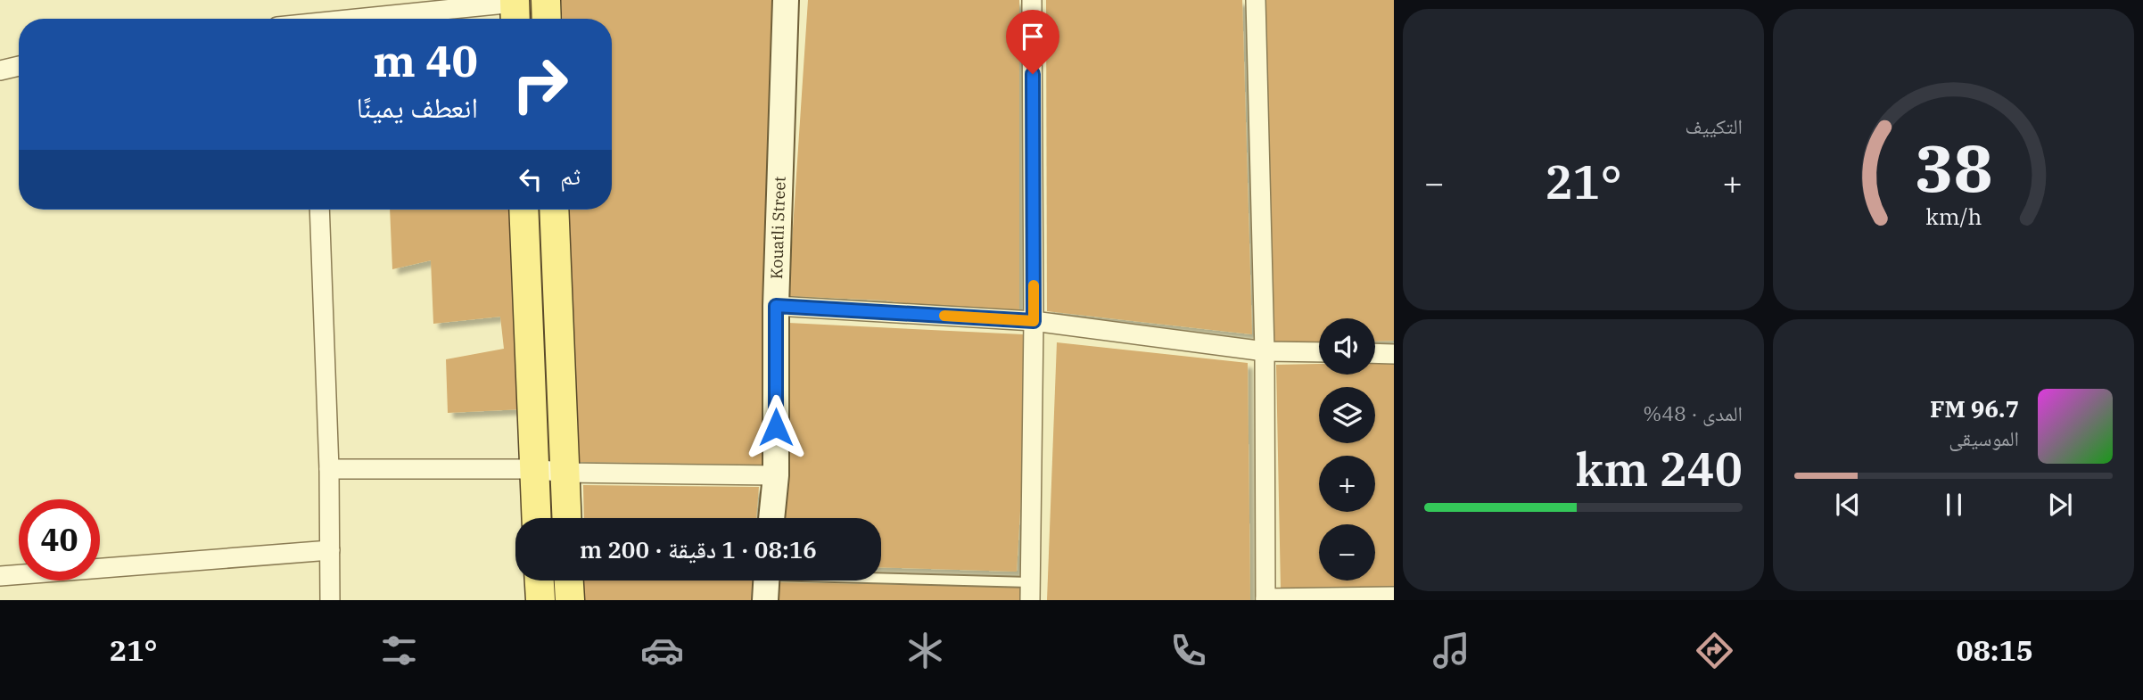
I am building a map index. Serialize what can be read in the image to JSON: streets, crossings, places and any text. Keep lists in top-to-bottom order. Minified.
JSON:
{"streets":{"street":["Kouatli Street"]},"page":{"tile":["التكييف",["المدى · 48%","240 km"]],"turn":["40 m","انعطف يمينًا"],"then":"ثم","heat":["−","21°","+"],"map_buttons":["+","−"],"song":["96.7 FM","الموسيقى"],"limit":"40","trip":"08:16 · 1 دقيقة · 200 m","tabs":["08:15","21°"],"gauge":["38","km/h"]}}
